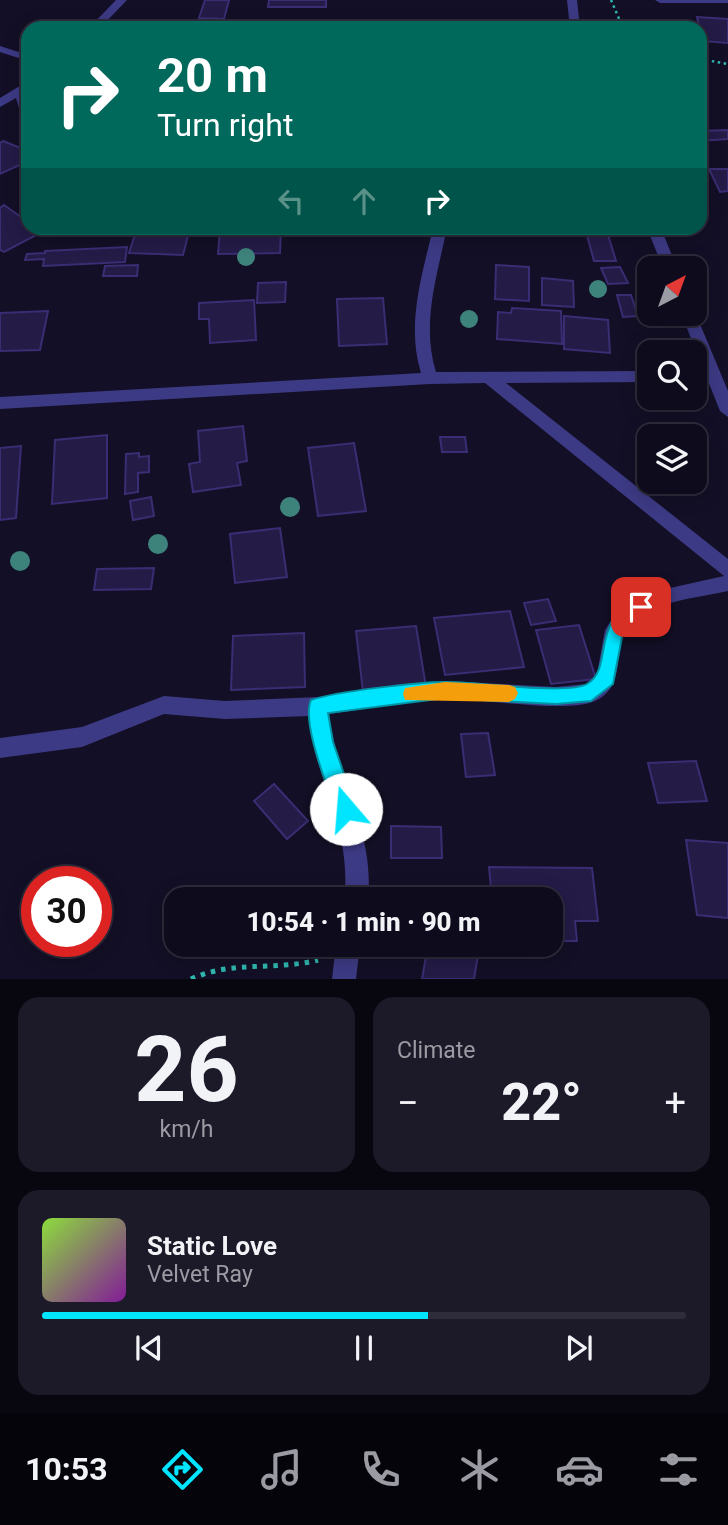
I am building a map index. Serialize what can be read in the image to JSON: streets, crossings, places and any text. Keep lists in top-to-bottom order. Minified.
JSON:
{"north":"top right","page":{"turn":["20 m","Turn right"],"limit":"30","trip":"10:54 · 1 min · 90 m","tile":[["26","km/h"],"Climate"],"heat":["−","22°","+"],"song":["Static Love","Velvet Ray"],"tabs":"10:53"}}
